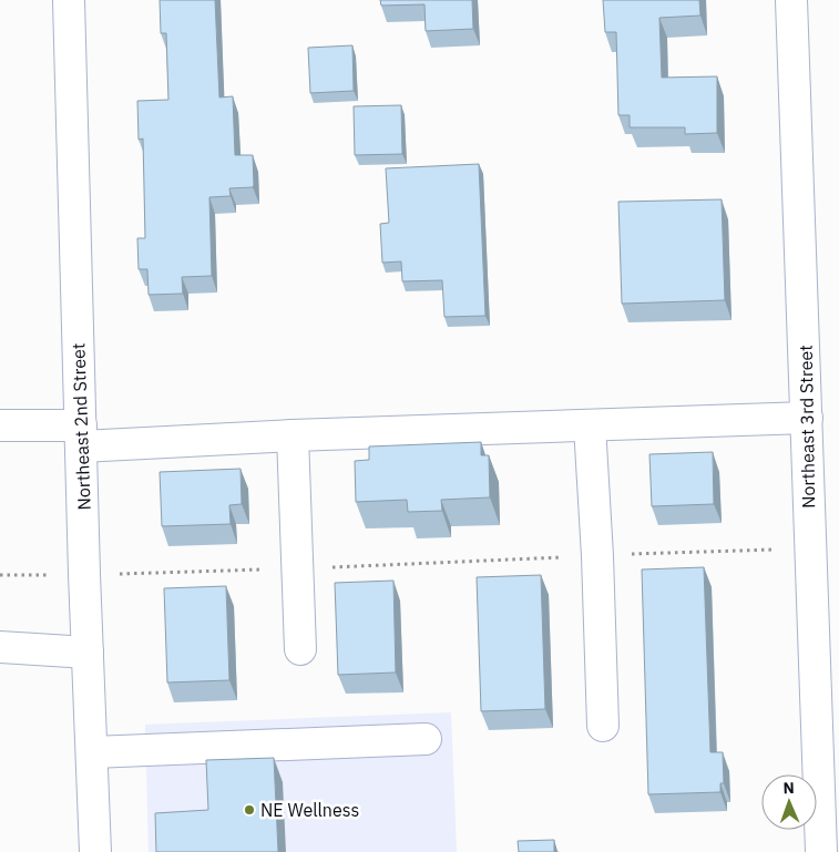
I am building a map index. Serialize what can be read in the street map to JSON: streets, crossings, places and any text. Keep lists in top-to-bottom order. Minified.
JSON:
{"streets":{"street":["Northeast 2nd Street","Northeast 3rd Street"]},"places":["NE Wellness"],"north":"top"}
